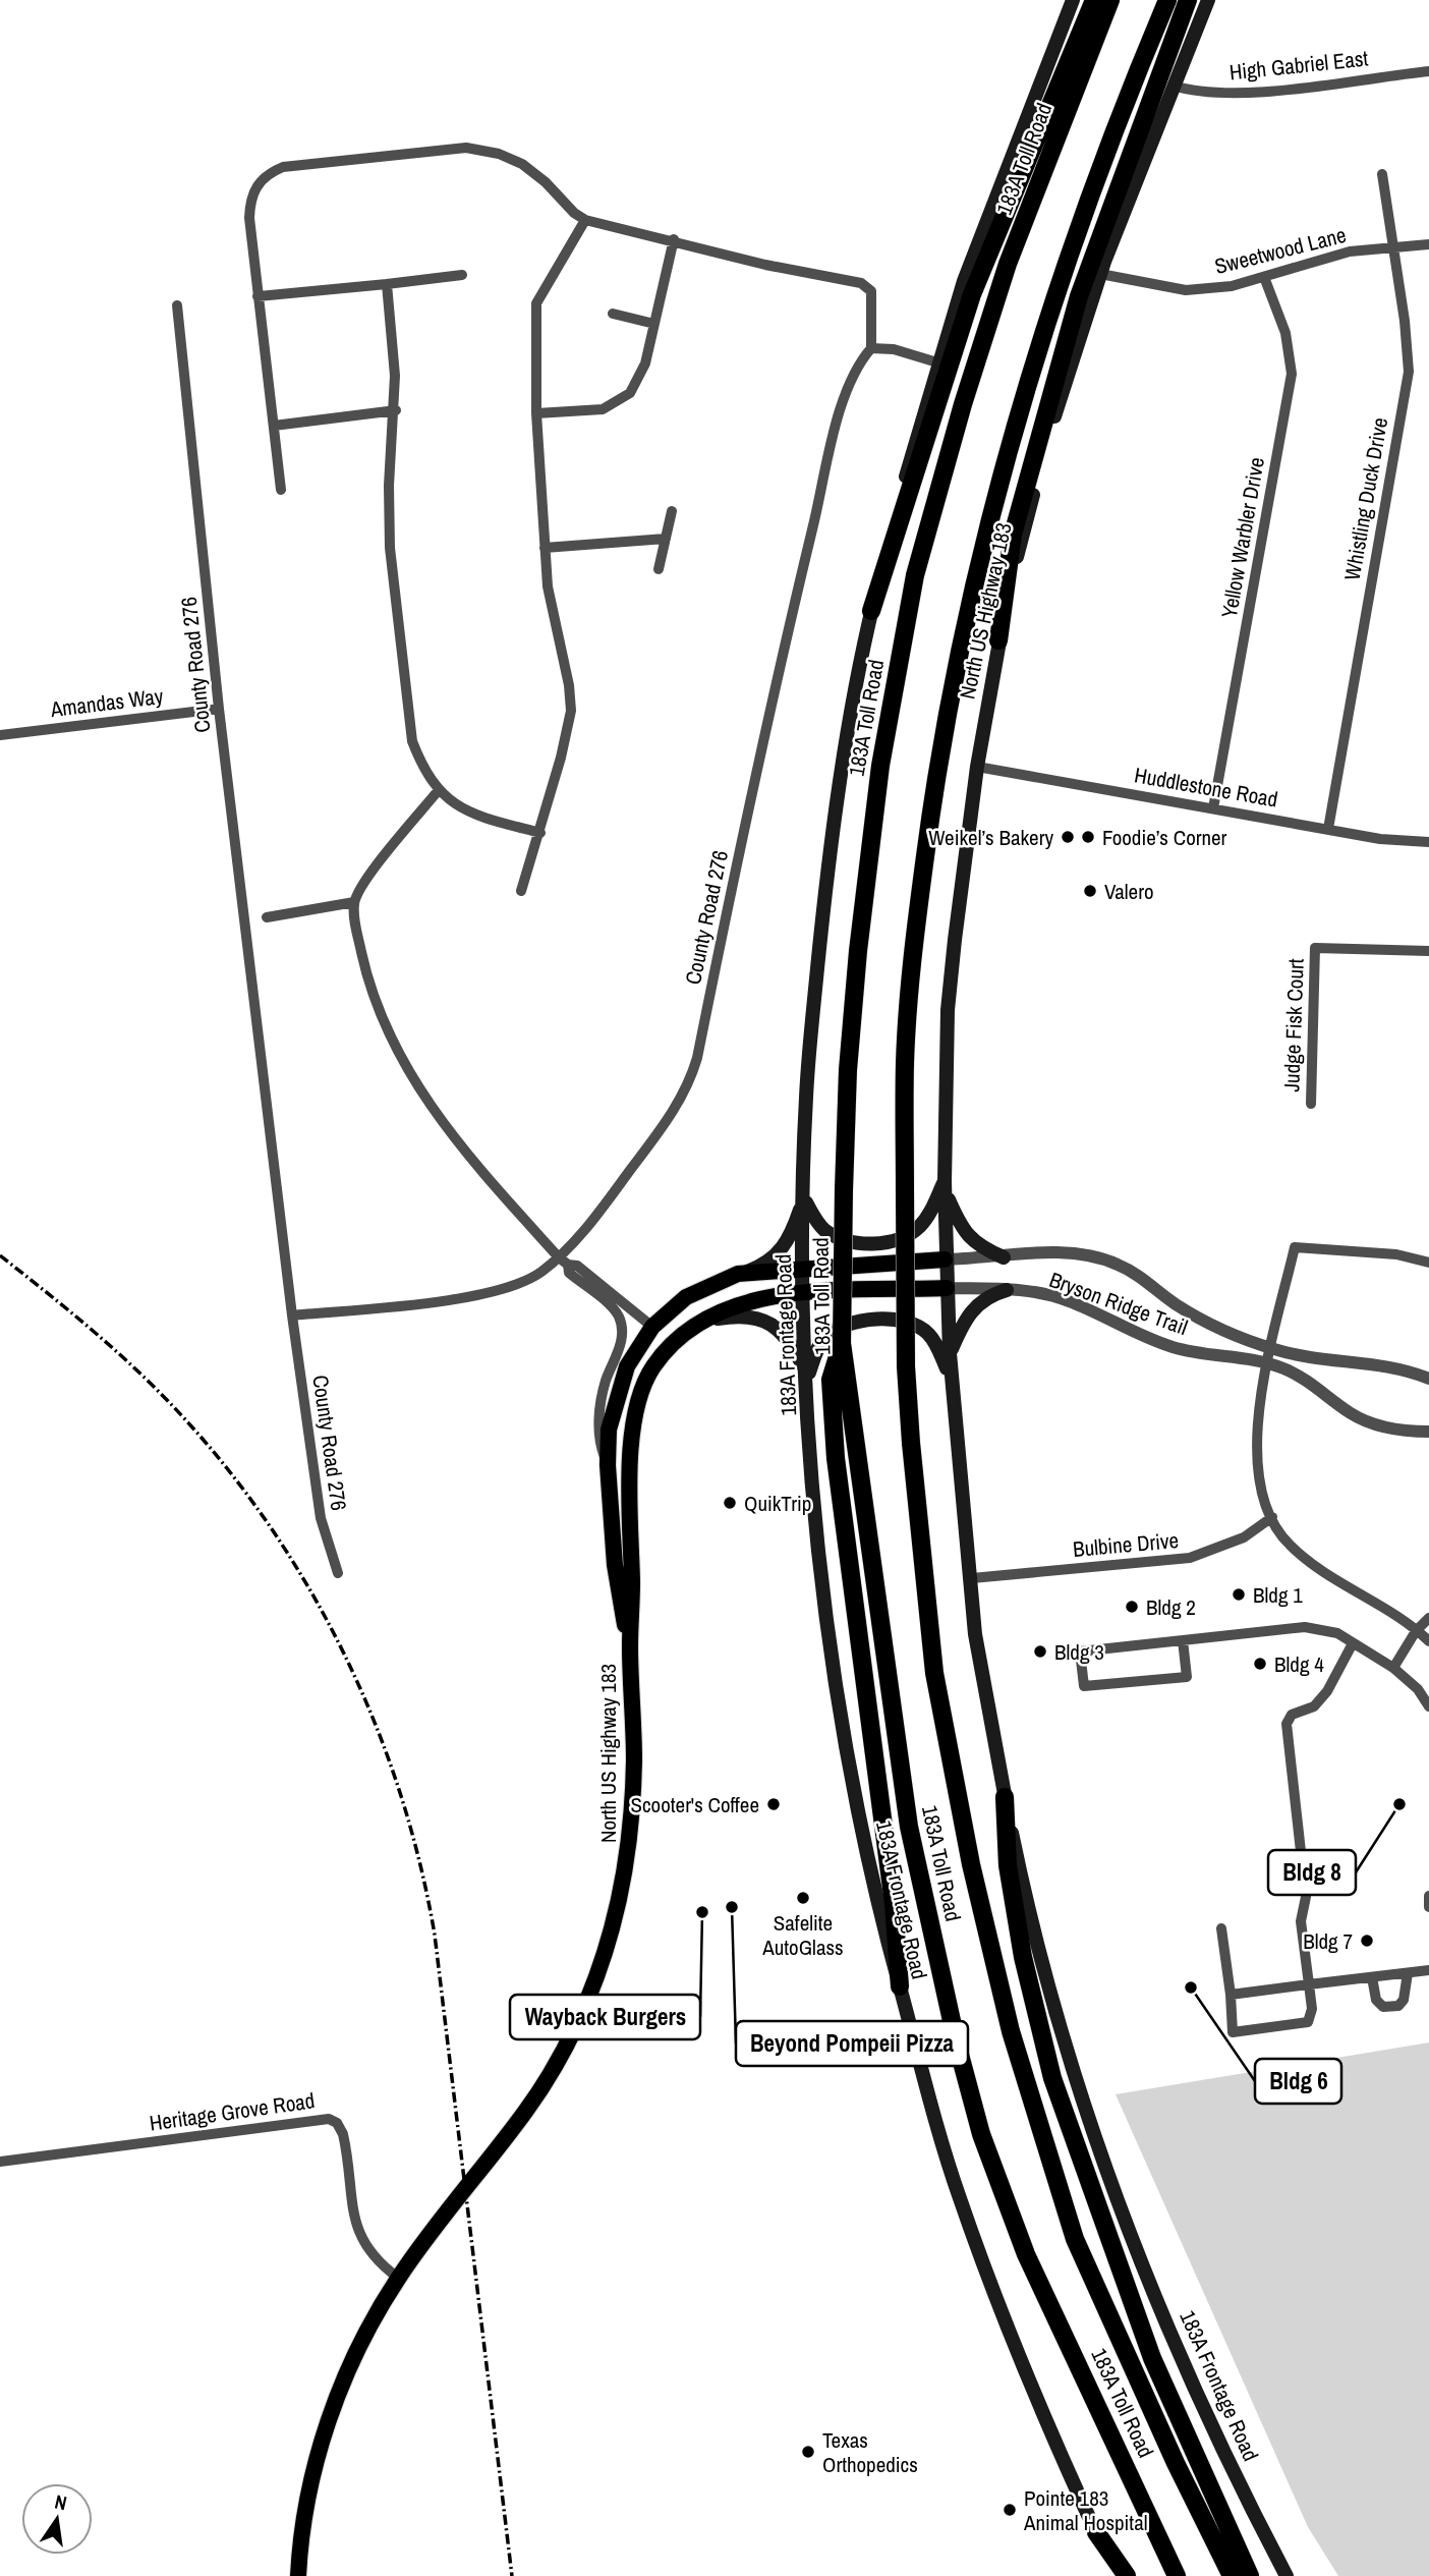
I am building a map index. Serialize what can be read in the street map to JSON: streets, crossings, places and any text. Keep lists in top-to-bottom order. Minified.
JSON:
{"streets":{"highway":["183A Toll Road"],"main road":["North US Highway 183","183A Frontage Road"],"street":["High Gabriel East","Sweetwood Lane","Whistling Duck Drive","Yellow Warbler Drive","County Road 276","Amandas Way","Huddlestone Road","Judge Fisk Court","Bryson Ridge Trail","Bulbine Drive","Heritage Grove Road"]},"crossings":[["High Gabriel East","North US Highway 183"],["Sweetwood Lane","Whistling Duck Drive"],["Sweetwood Lane","Yellow Warbler Drive"],["Sweetwood Lane","North US Highway 183"],["Whistling Duck Drive","Huddlestone Road"],["Yellow Warbler Drive","Huddlestone Road"],["North US Highway 183","Huddlestone Road"],["North US Highway 183","Bryson Ridge Trail"],["North US Highway 183","183A Frontage Road"],["North US Highway 183","Heritage Grove Road"],["County Road 276","Amandas Way"],["Bryson Ridge Trail","183A Frontage Road"],["183A Frontage Road","Bulbine Drive"]],"places":["Weikel’s Bakery","Foodie’s Corner","Valero","QuikTrip","Bldg 1","Bldg 2","Bldg 3","Bldg 4","Scooter's Coffee","Bldg 8","Safelite AutoGlass","Beyond Pompeii Pizza","Wayback Burgers","Bldg 7","Bldg 6","Texas Orthopedics","Pointe 183 Animal Hospital"],"north":"top"}
